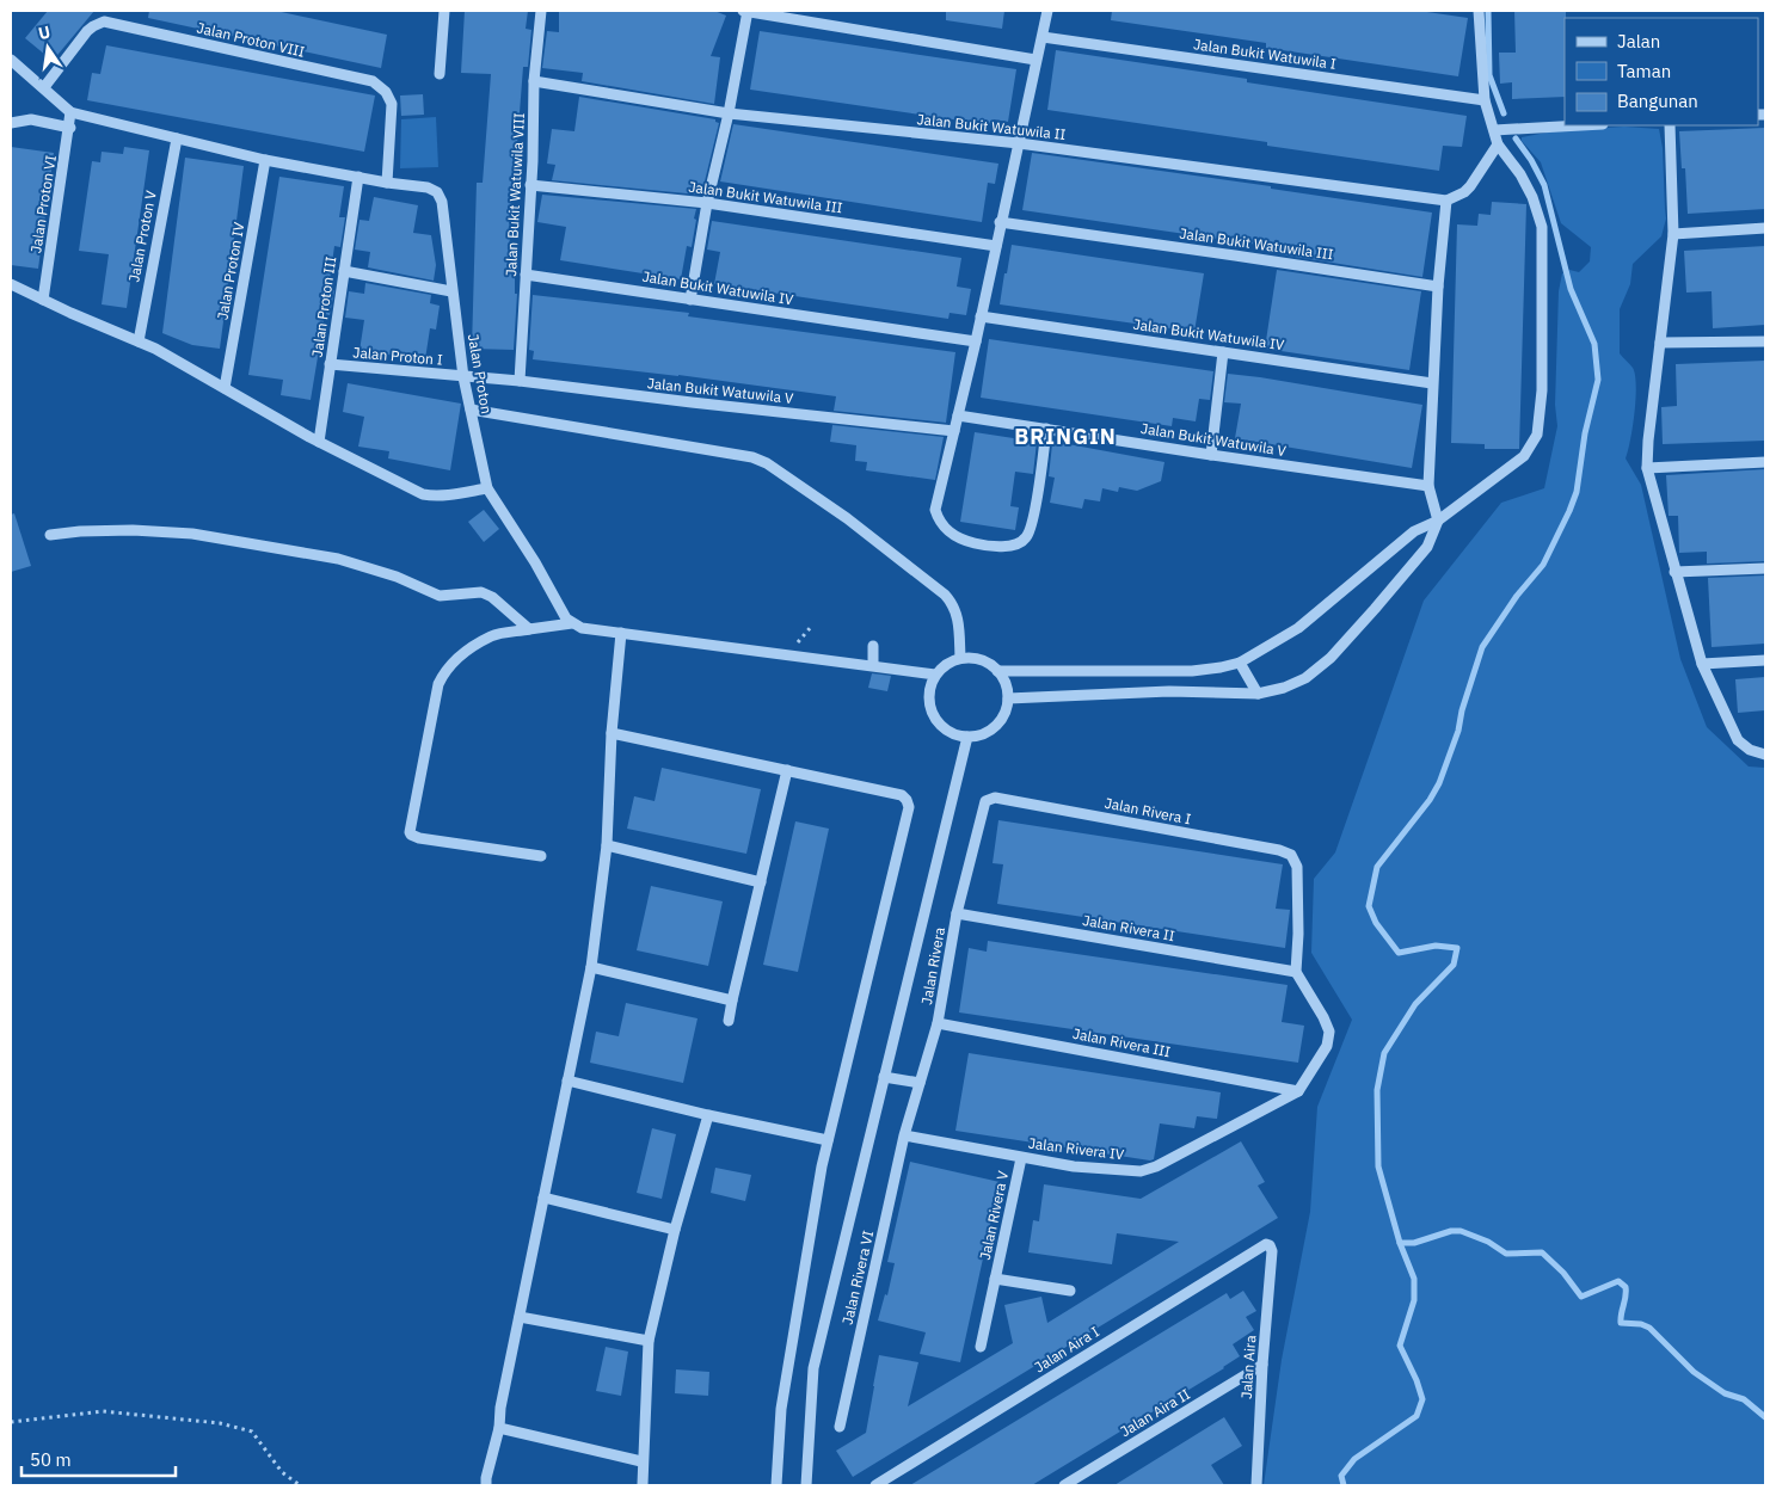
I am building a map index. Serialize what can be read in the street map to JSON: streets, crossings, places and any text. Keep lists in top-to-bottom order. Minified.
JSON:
{"streets":{"street":["Jalan Proton VIII","Jalan Bukit Watuwila I","Jalan Bukit Watuwila II","Jalan Bukit Watuwila VIII","Jalan Bukit Watuwila III","Jalan Proton VI","Jalan Proton V","Jalan Proton IV","Jalan Bukit Watuwila IV","Jalan Proton III","Jalan Proton I","Jalan Proton","Jalan Bukit Watuwila V","Jalan Rivera I","Jalan Rivera II","Jalan Rivera","Jalan Rivera III","Jalan Rivera IV","Jalan Rivera V","Jalan Rivera VI","Jalan Aira I","Jalan Aira","Jalan Aira II"]},"crossings":[["Jalan Proton VIII","Jalan Proton"],["Jalan Bukit Watuwila II","Jalan Bukit Watuwila VIII"],["Jalan Bukit Watuwila VIII","Jalan Bukit Watuwila III"],["Jalan Bukit Watuwila VIII","Jalan Bukit Watuwila IV"],["Jalan Bukit Watuwila VIII","Jalan Proton I"],["Jalan Bukit Watuwila VIII","Jalan Bukit Watuwila V"],["Jalan Proton VI","Jalan Proton"],["Jalan Proton V","Jalan Proton"],["Jalan Proton IV","Jalan Proton"],["Jalan Proton III","Jalan Proton I"],["Jalan Proton III","Jalan Proton"],["Jalan Proton I","Jalan Proton"],["Jalan Proton I","Jalan Bukit Watuwila V"],["Jalan Rivera I","Jalan Rivera II"],["Jalan Rivera I","Jalan Rivera"],["Jalan Rivera II","Jalan Rivera"],["Jalan Rivera","Jalan Rivera III"],["Jalan Rivera","Jalan Rivera IV"],["Jalan Rivera","Jalan Rivera VI"],["Jalan Rivera III","Jalan Rivera IV"],["Jalan Rivera IV","Jalan Rivera V"],["Jalan Rivera IV","Jalan Rivera VI"],["Jalan Aira I","Jalan Aira"],["Jalan Aira","Jalan Aira II"]],"districts":["BRINGIN"],"legend":["Jalan","Taman","Bangunan"],"scale_bar":"50 m","north":"top"}
